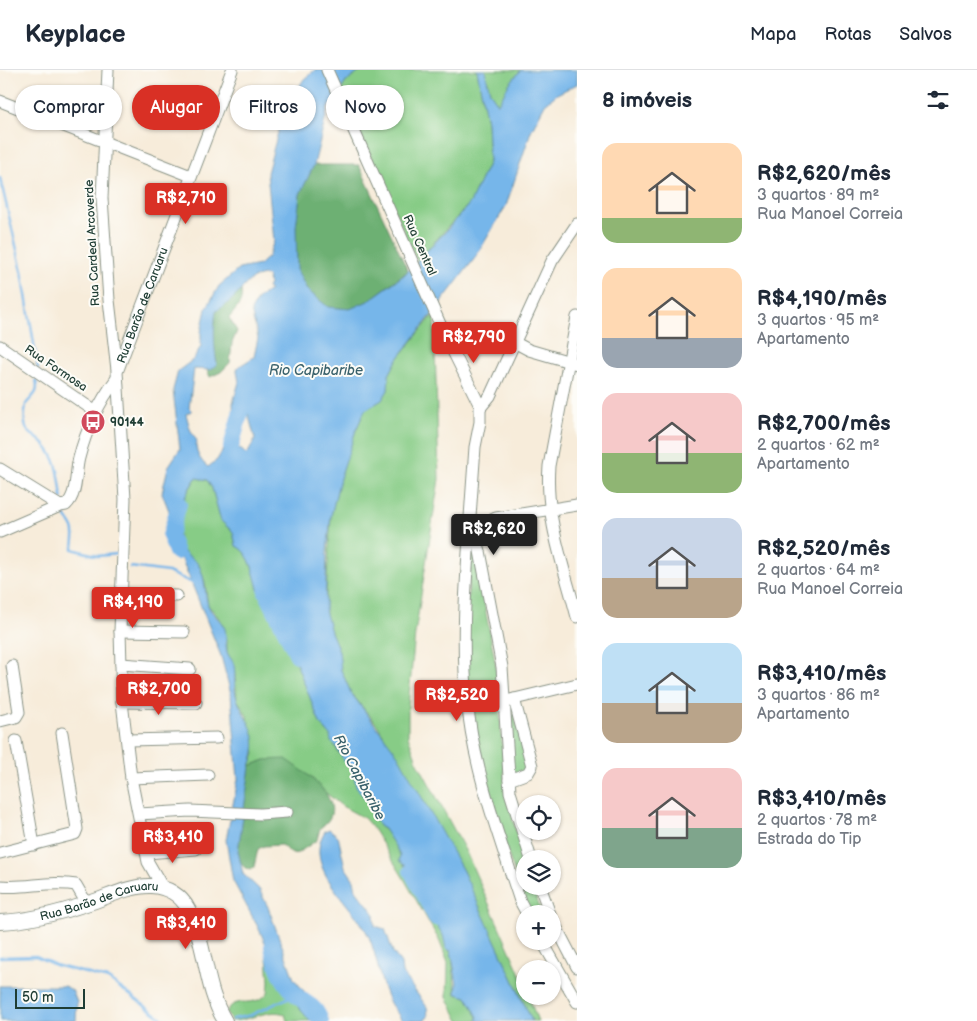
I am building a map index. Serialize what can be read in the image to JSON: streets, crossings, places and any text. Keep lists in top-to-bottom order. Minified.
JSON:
{"streets":{"street":["Rua Cardeal Arcoverde","Rua Central","Rua Barão de Caruaru","Rua Formosa"]},"crossings":[["Rua Cardeal Arcoverde","Rua Barão de Caruaru"]],"water":["Rio Capibaribe"],"places":{"bus stop":["90144"]},"scale_bar":"50 m","page":{"header":"Keyplace","nav":["Mapa","Rotas","Salvos"],"heading":"8 imóveis","chip":["Comprar","Alugar","Filtros","Novo"],"list":[{"name":"R$2,620/mês","note":"3 quartos · 89 m² · Rua Manoel Correia"},{"name":"R$4,190/mês","note":"3 quartos · 95 m² · Apartamento"},{"name":"R$2,700/mês","note":"2 quartos · 62 m² · Apartamento"},{"name":"R$2,520/mês","note":"2 quartos · 64 m² · Rua Manoel Correia"},{"name":"R$3,410/mês","note":"3 quartos · 86 m² · Apartamento"},{"name":"R$3,410/mês","note":"2 quartos · 78 m² · Estrada do Tip"}],"price":["R$2,710","R$2,790","R$2,620","R$4,190","R$2,700","R$2,520","R$3,410","R$3,410"],"map_buttons":["+","−"],"scale":"50 m"}}
